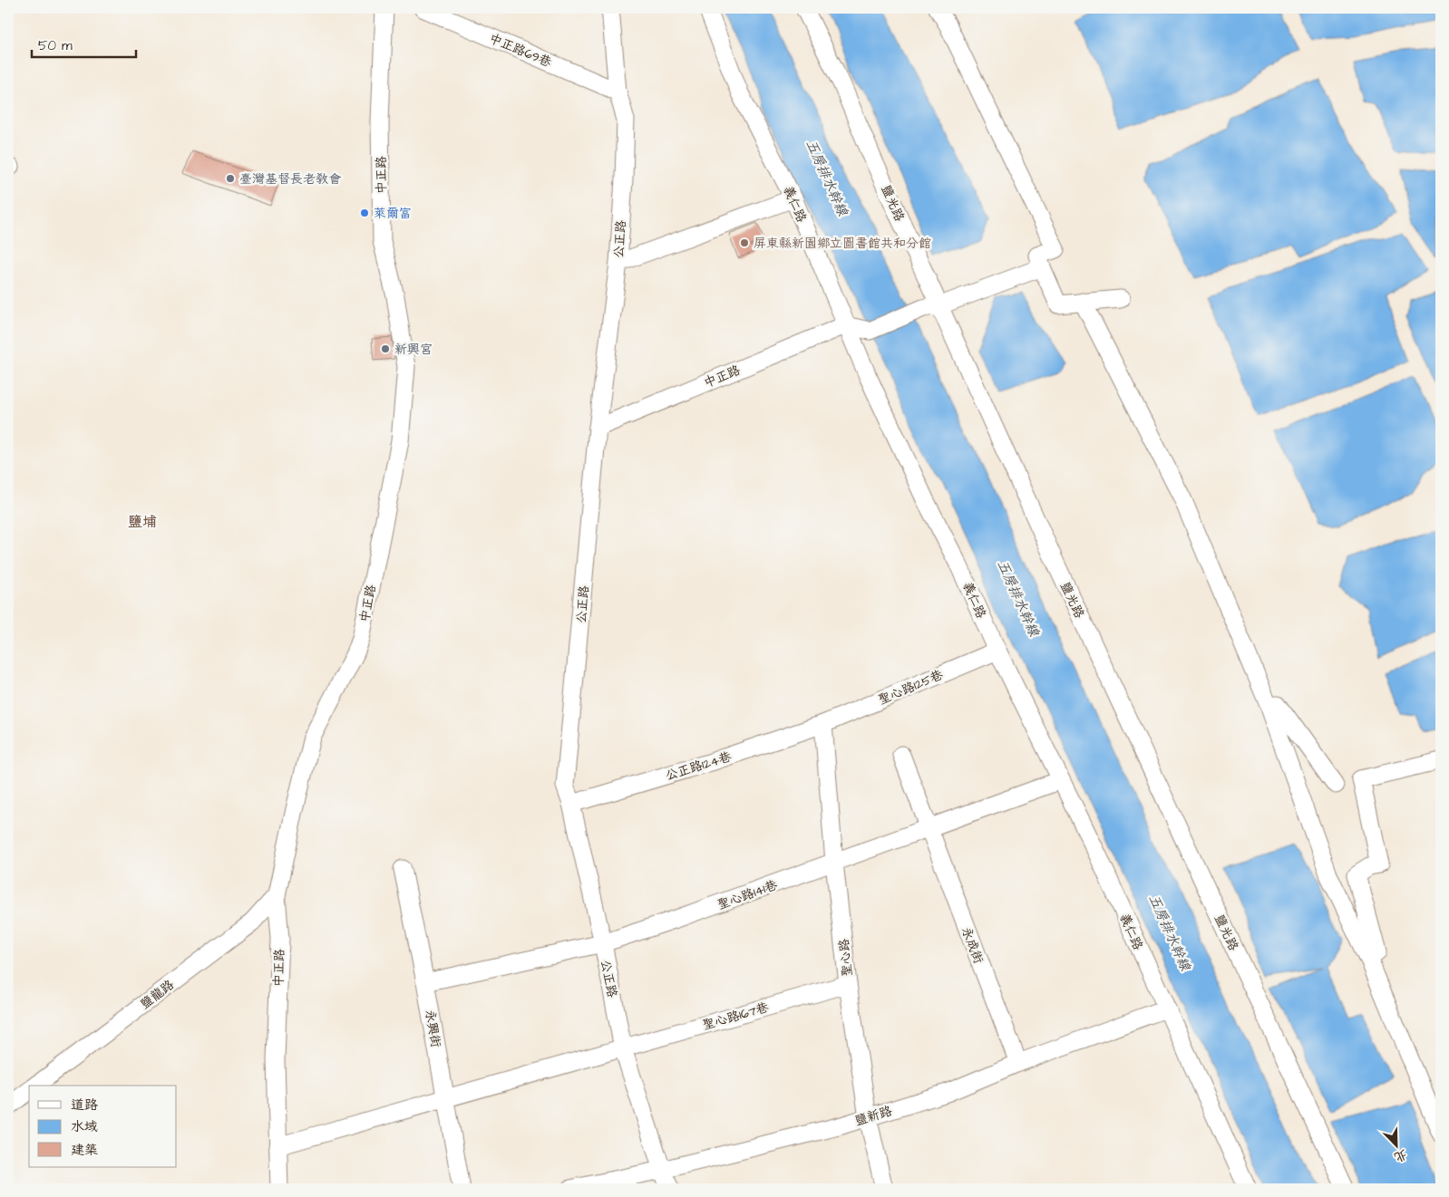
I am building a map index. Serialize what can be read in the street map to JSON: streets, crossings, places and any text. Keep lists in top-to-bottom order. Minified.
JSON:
{"streets":{"street":["中正路69巷","中正路","鹽光路","義仁路","公正路","聖心路125巷","公正路124巷","聖心路141巷","永成街","聖心路","鹽龍路","聖心路167巷","永興街","鹽新路"]},"crossings":[["中正路69巷","公正路"],["中正路","義仁路"],["中正路","公正路"],["中正路","鹽龍路"],["中正路","聖心路167巷"],["義仁路","聖心路125巷"],["義仁路","聖心路141巷"],["義仁路","鹽新路"],["公正路","公正路124巷"],["公正路","聖心路141巷"],["公正路","聖心路167巷"],["公正路","鹽新路"],["聖心路125巷","公正路124巷"],["聖心路125巷","聖心路"],["公正路124巷","聖心路"],["聖心路141巷","永成街"],["聖心路141巷","聖心路"],["聖心路141巷","永興街"],["永成街","鹽新路"],["聖心路","聖心路167巷"],["聖心路","鹽新路"],["聖心路167巷","永興街"]],"districts":["鹽埔"],"water":["五房排水幹線"],"places":["臺灣基督長老教會","萊爾富","屏東縣新園鄉立圖書館共和分館","新興宮"],"legend":["道路","水域","建築"],"scale_bar":"50 m","north":"bottom right"}
